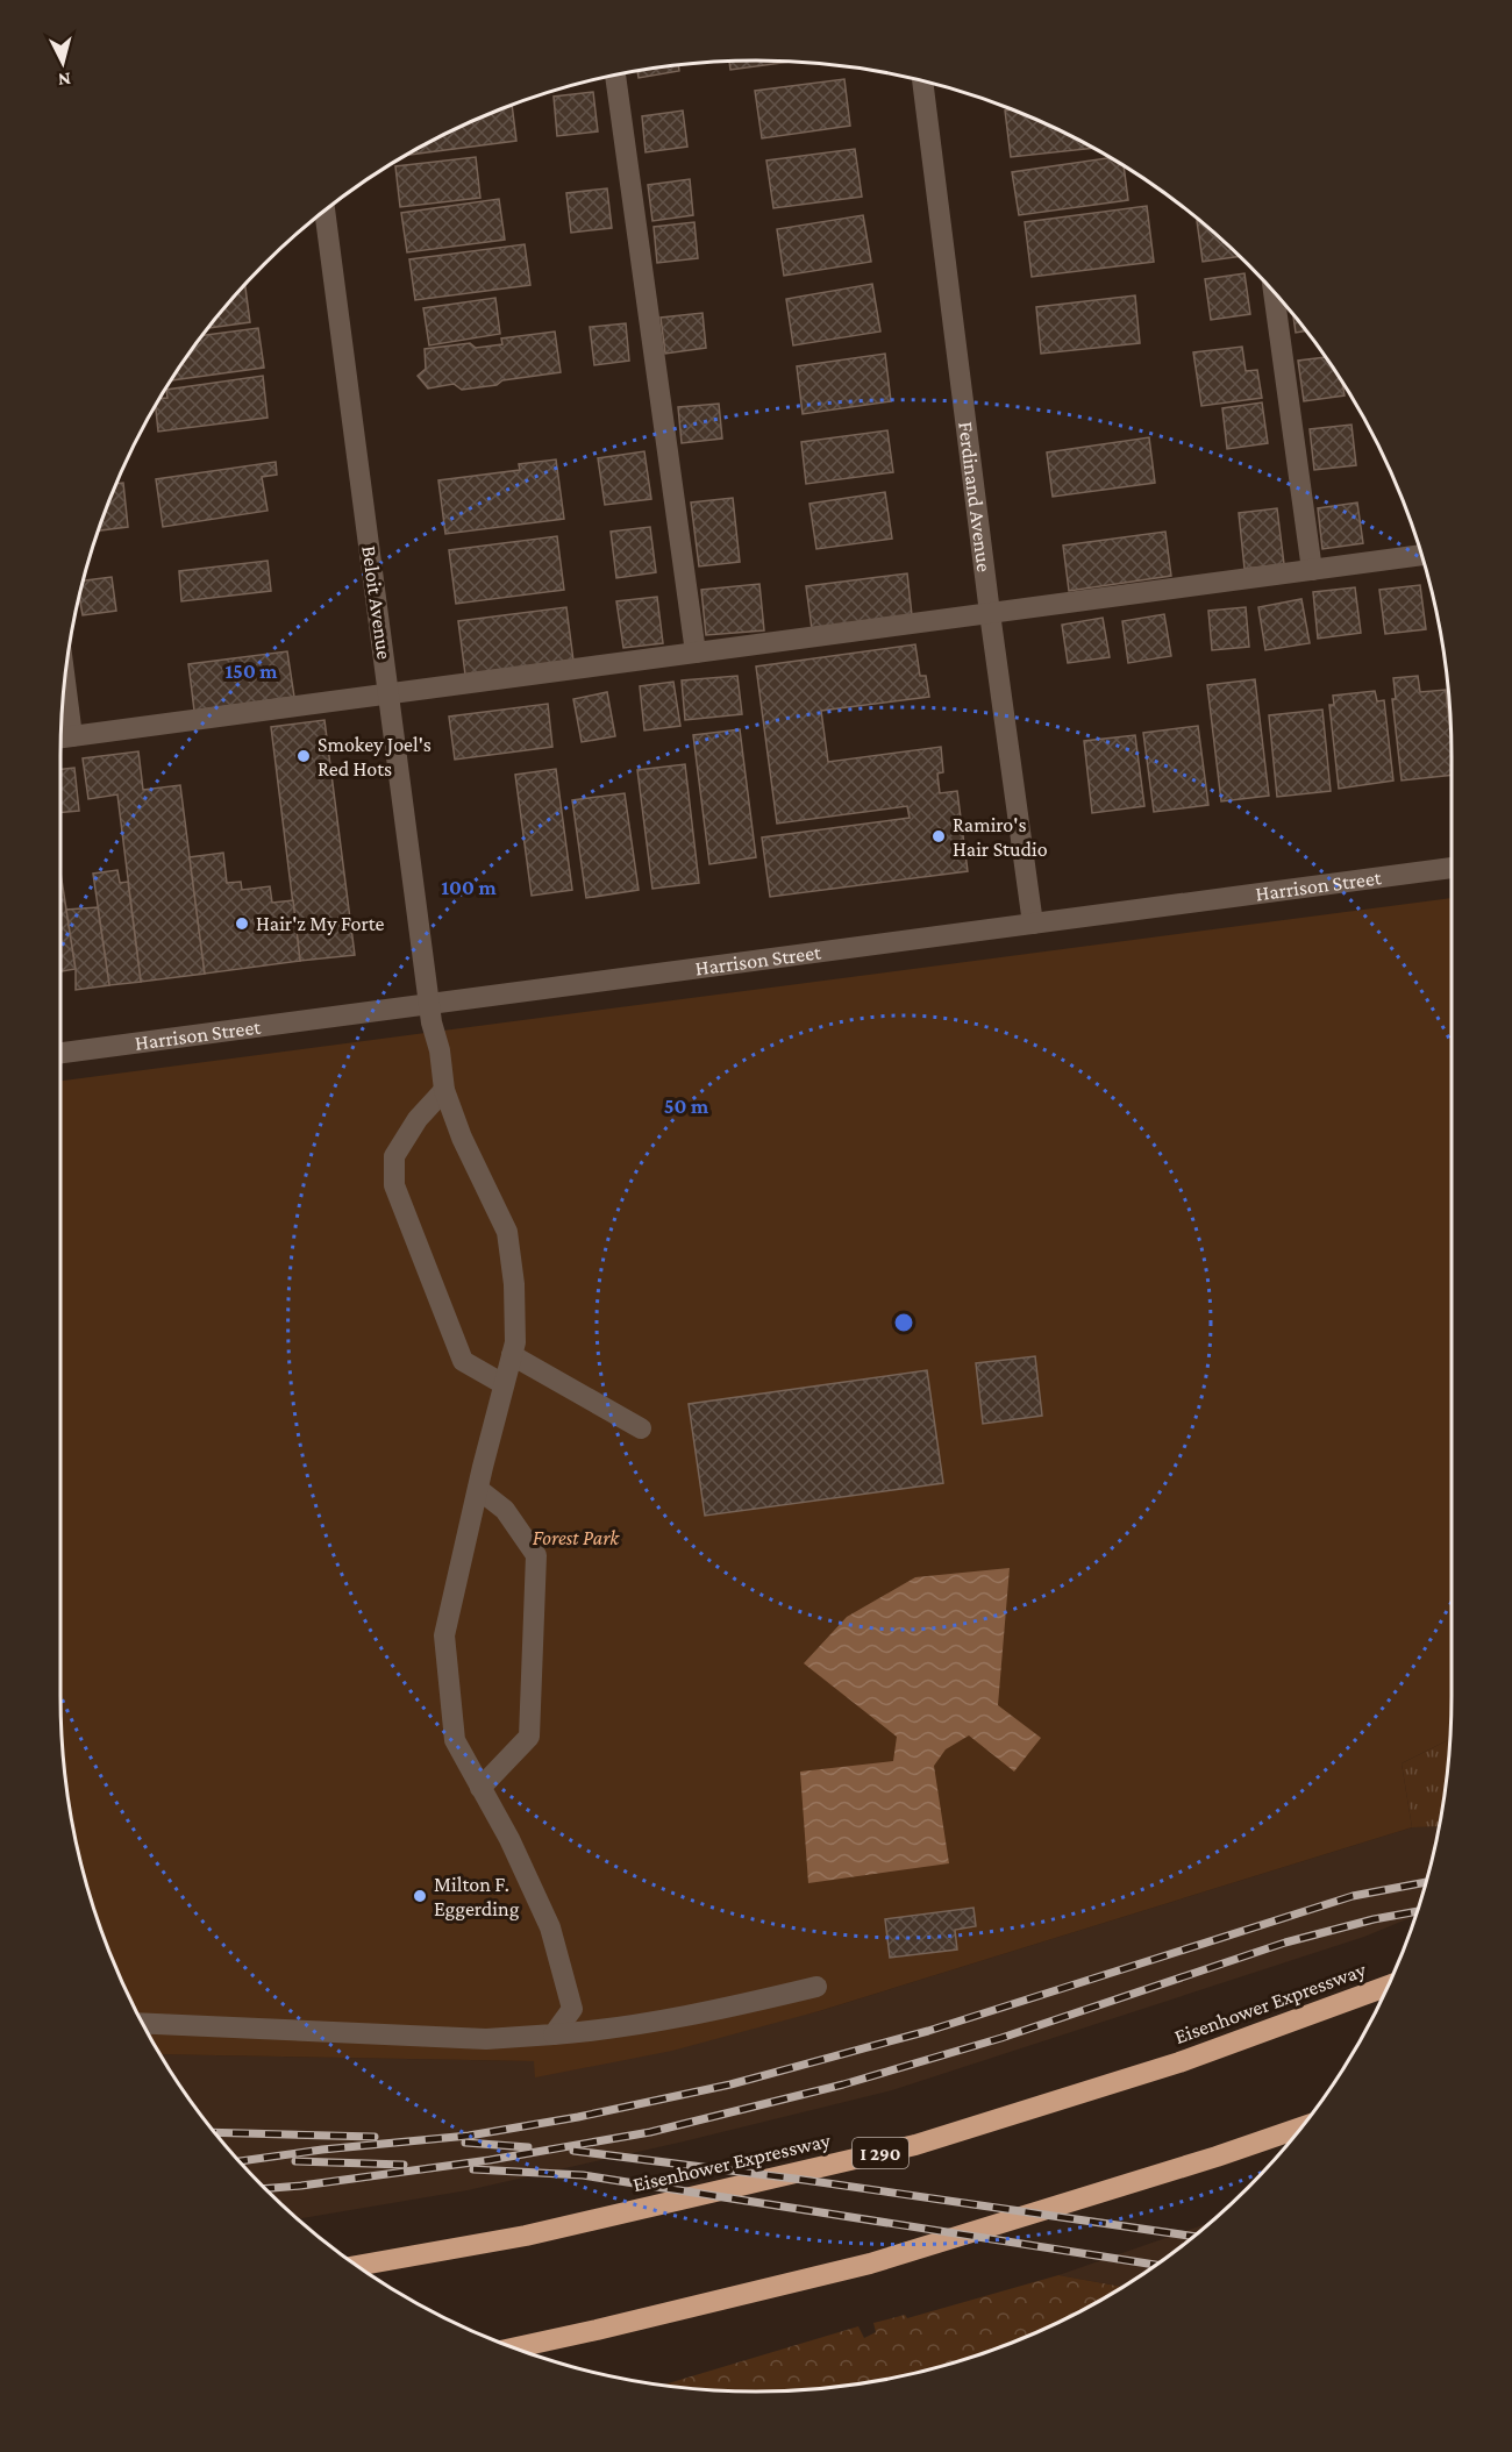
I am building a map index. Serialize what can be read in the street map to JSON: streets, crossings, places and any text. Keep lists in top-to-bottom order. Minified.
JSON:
{"streets":{"highway":["Eisenhower Expressway","I 290"],"street":["Ferdinand Avenue","Beloit Avenue","Harrison Street"]},"crossings":[["Ferdinand Avenue","Harrison Street"],["Beloit Avenue","Harrison Street"]],"parks":["Forest Park"],"places":["Smokey Joel's Red Hots","Ramiro's Hair Studio","Hair'z My Forte","Milton F. Eggerding"],"north":"bottom","rings":["150 m","100 m","50 m"]}
